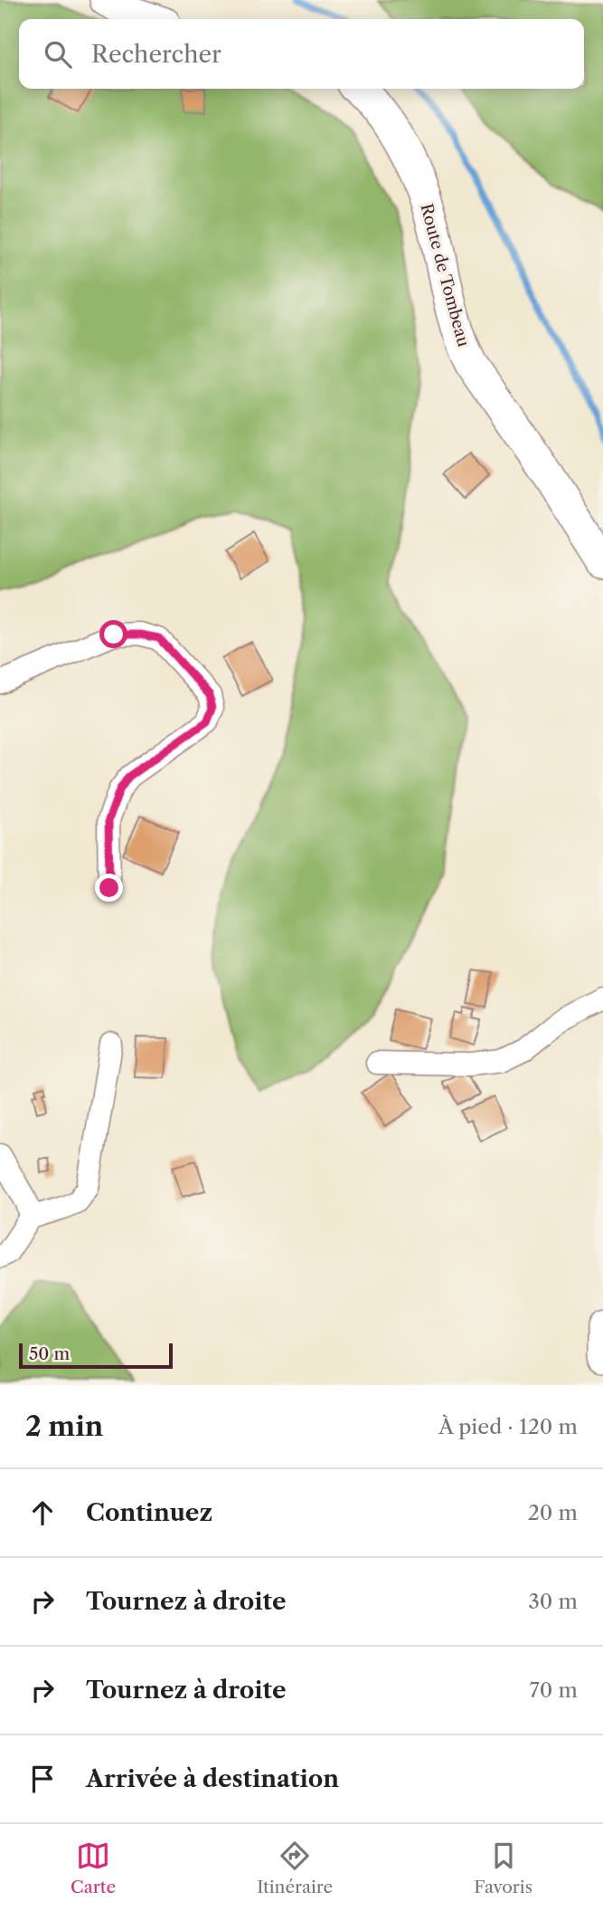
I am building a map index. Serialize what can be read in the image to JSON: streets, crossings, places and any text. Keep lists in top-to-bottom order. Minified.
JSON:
{"streets":{"main road":["Route de Tombeau"]},"scale_bar":"50 m","page":{"search":"Rechercher","scale":"50 m","heading":["2 min","À pied · 120 m"],"list":[["Continuez","20 m"],["Tournez à droite","30 m"],["Tournez à droite","70 m"],"Arrivée à destination"],"nav":["Carte","Itinéraire","Favoris"]}}
